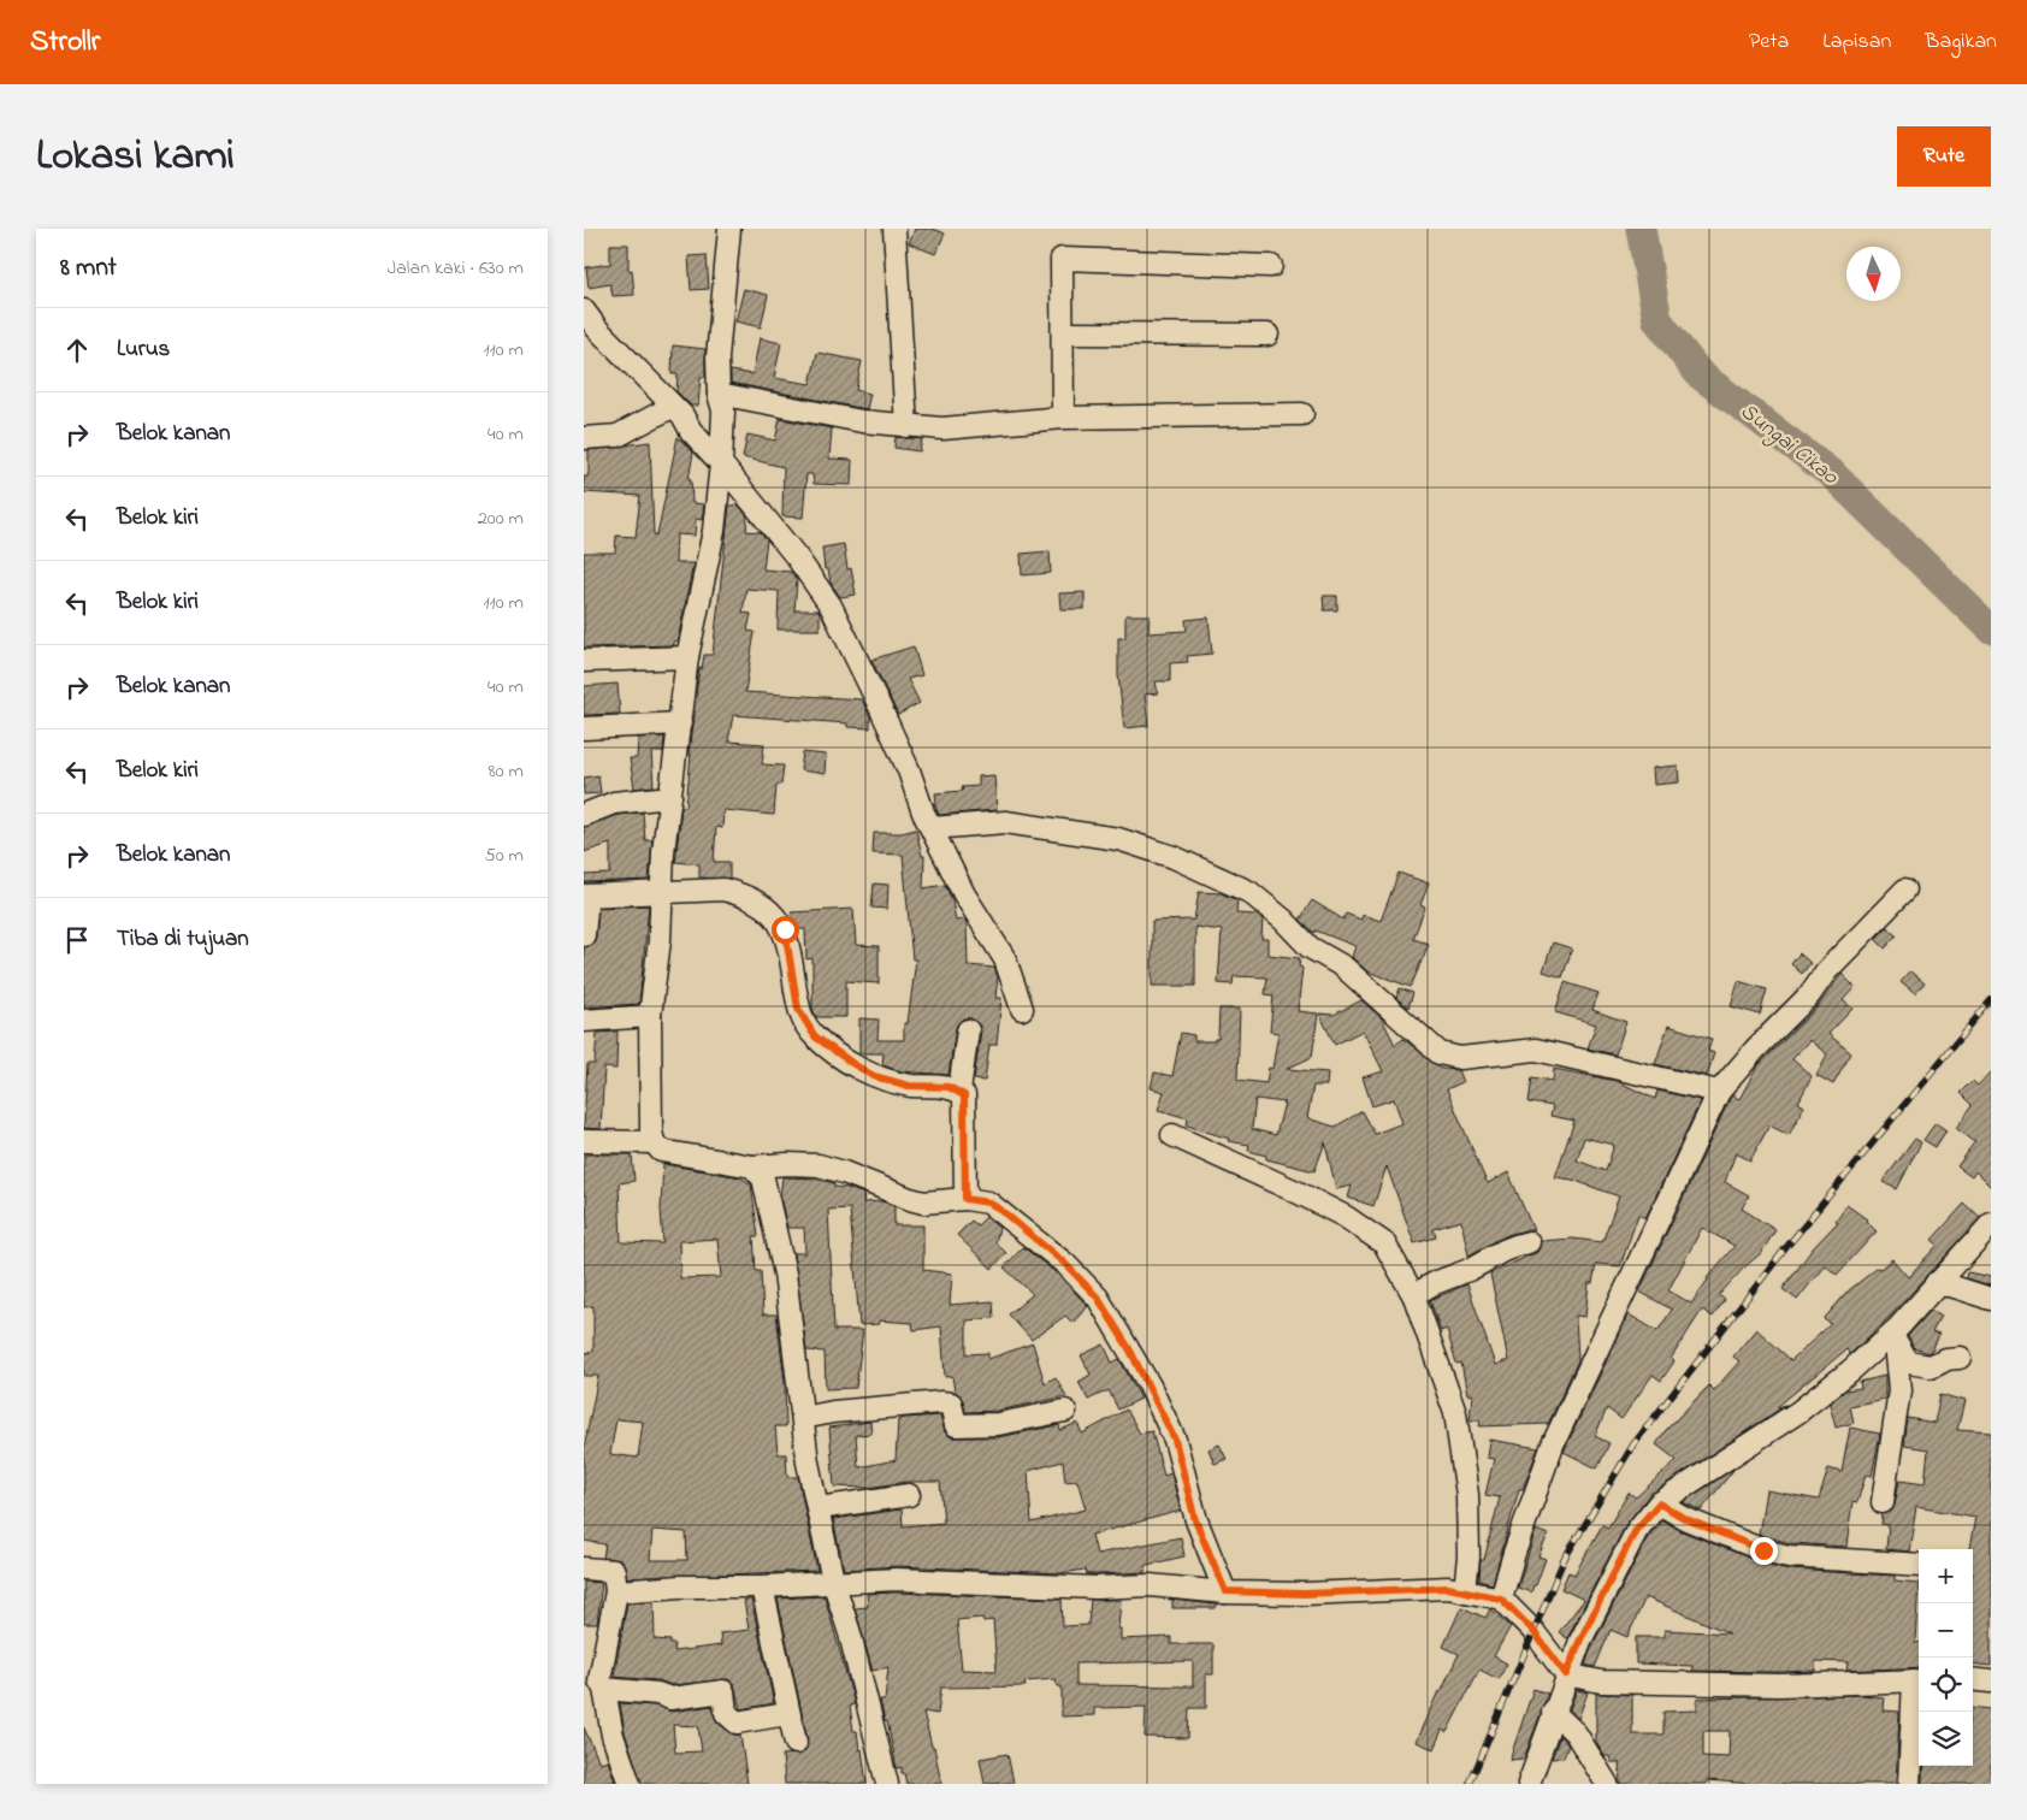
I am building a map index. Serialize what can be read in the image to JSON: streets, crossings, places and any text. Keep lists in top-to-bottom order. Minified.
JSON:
{"water":["Sungai Cikao"],"north":"bottom","page":{"header":"Strollr","nav":["Peta","Lapisan","Bagikan"],"title":"Lokasi kami","buttons":"Rute","heading":["8 mnt","Jalan kaki · 630 m"],"list":[["Lurus","110 m"],["Belok kanan","40 m"],["Belok kiri","200 m"],["Belok kiri","110 m"],["Belok kanan","40 m"],["Belok kiri","80 m"],["Belok kanan","50 m"],"Tiba di tujuan"],"map_buttons":["+","−"]}}
